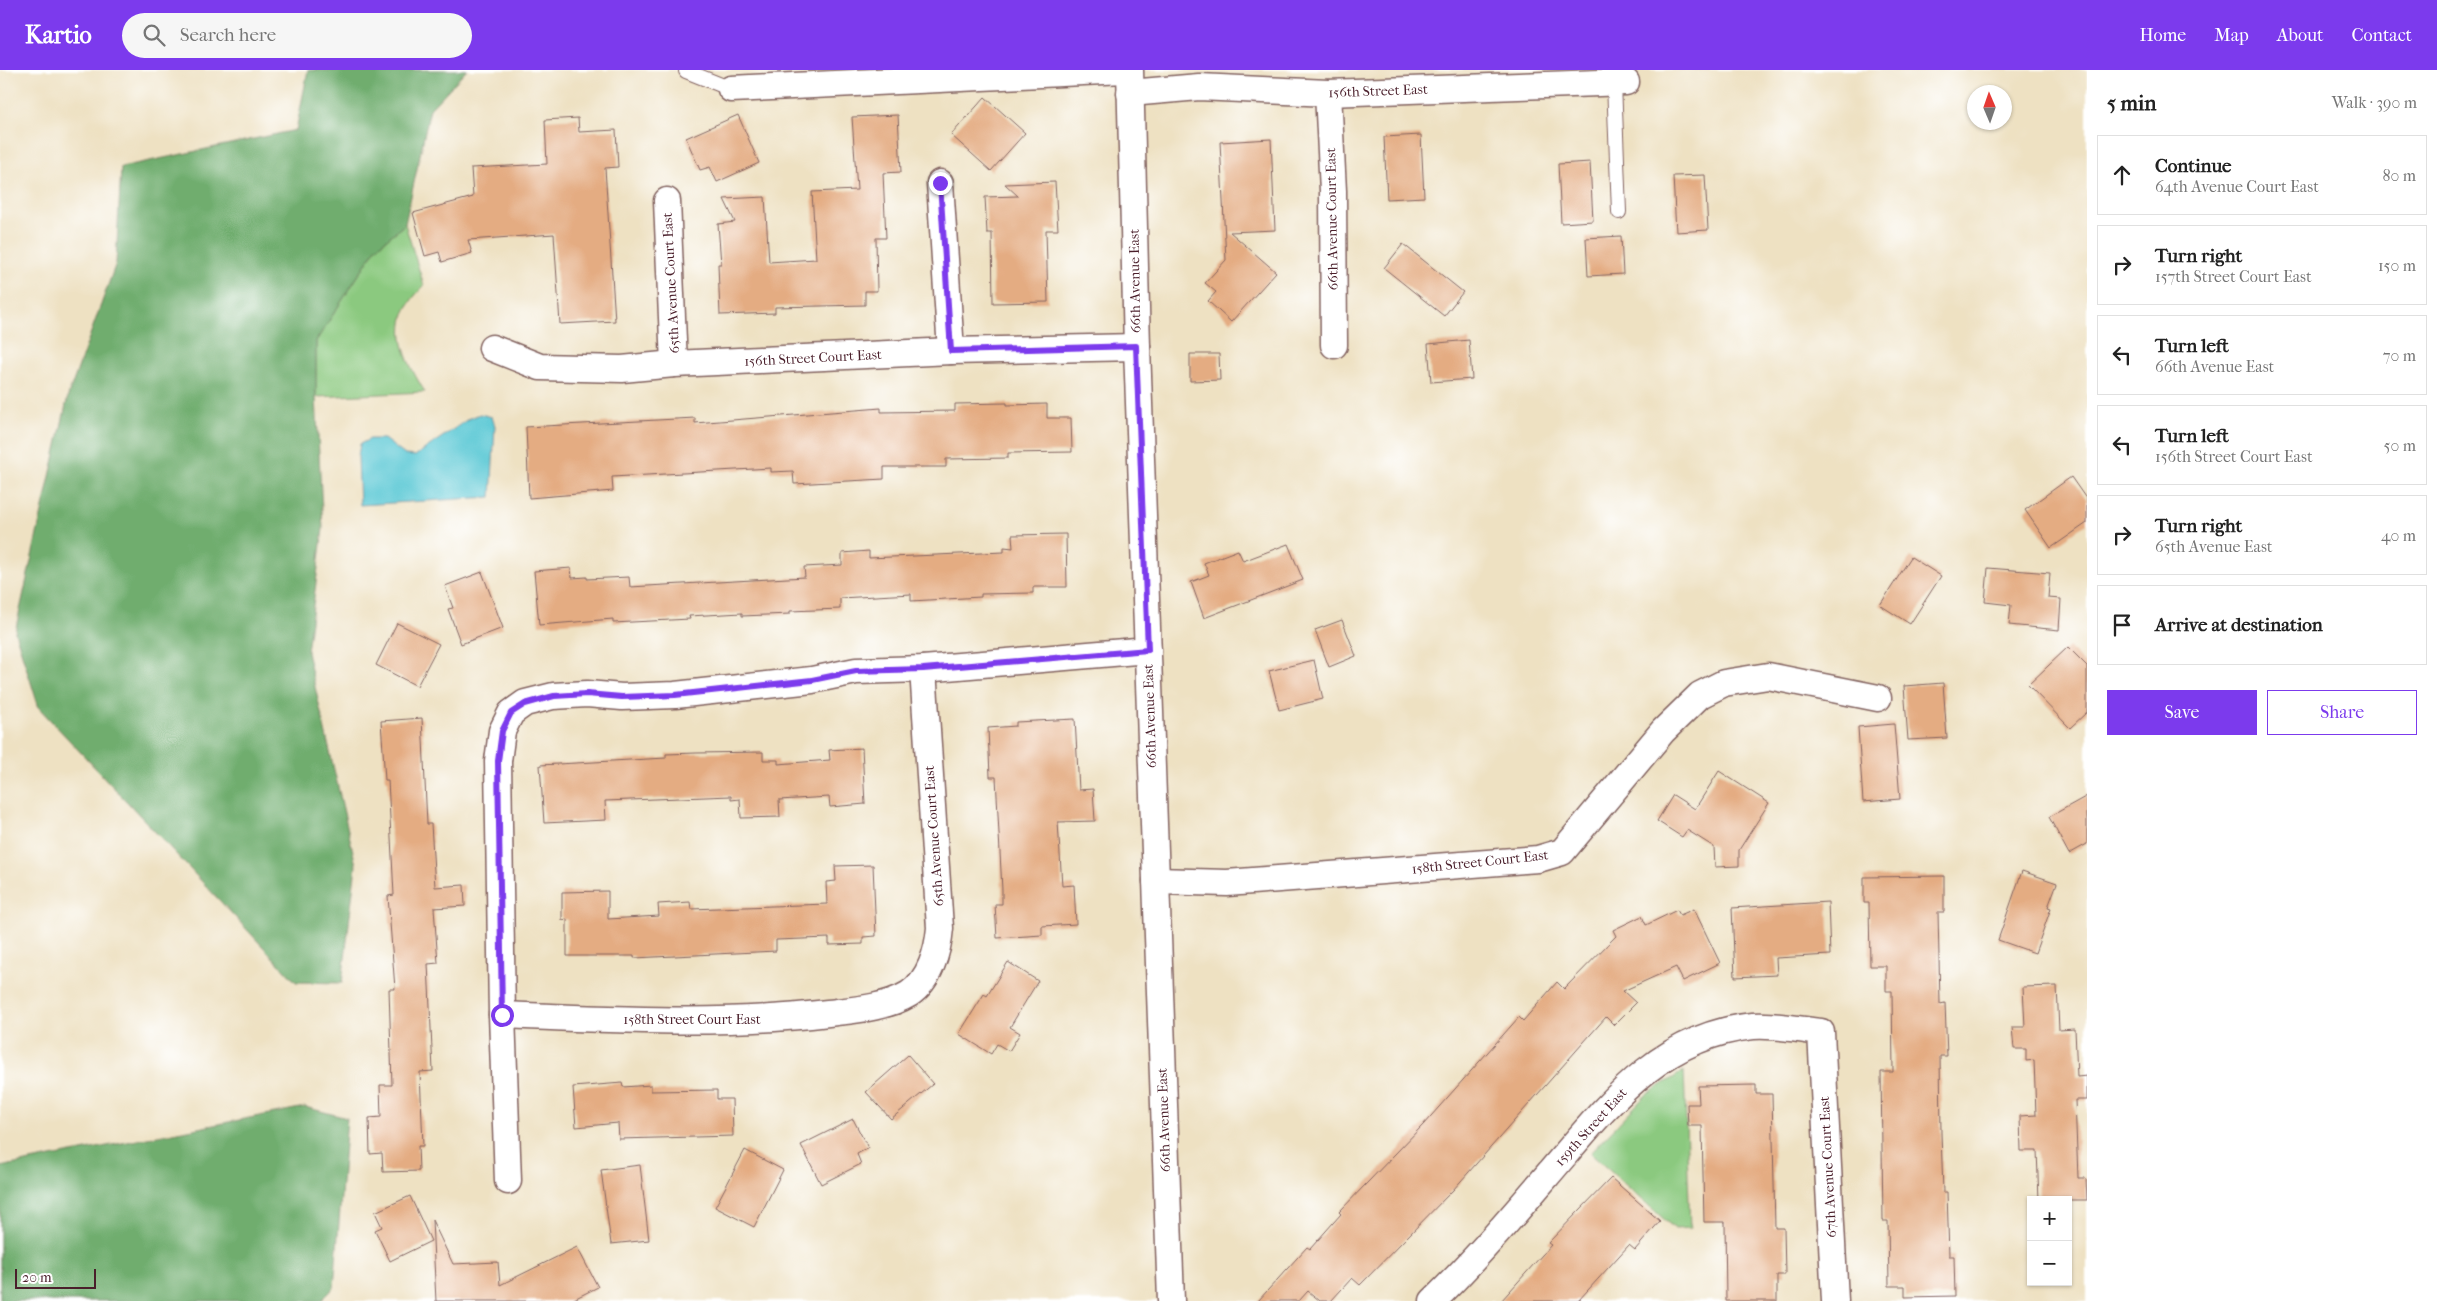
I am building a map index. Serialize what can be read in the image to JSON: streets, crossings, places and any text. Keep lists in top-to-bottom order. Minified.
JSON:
{"streets":{"street":["156th Street East","66th Avenue Court East","66th Avenue East","65th Avenue Court East","156th Street Court East","158th Street Court East","159th Street East","67th Avenue Court East"]},"crossings":[["156th Street East","66th Avenue Court East"],["156th Street East","66th Avenue East"],["66th Avenue East","156th Street Court East"],["66th Avenue East","158th Street Court East"],["65th Avenue Court East","156th Street Court East"],["65th Avenue Court East","158th Street Court East"],["159th Street East","67th Avenue Court East"]],"scale_bar":"20 m","north":"top","page":{"header":"Kartio","search":"Search here","nav":["Home","Map","About","Contact"],"heading":["5 min","Walk · 390 m"],"list":[["Continue","64th Avenue Court East","80 m"],["Turn right","157th Street Court East","150 m"],["Turn left","66th Avenue East","70 m"],["Turn left","156th Street Court East","50 m"],["Turn right","65th Avenue East","40 m"],"Arrive at destination"],"buttons":["Save","Share"],"map_buttons":["+","−"],"scale":"20 m"}}
